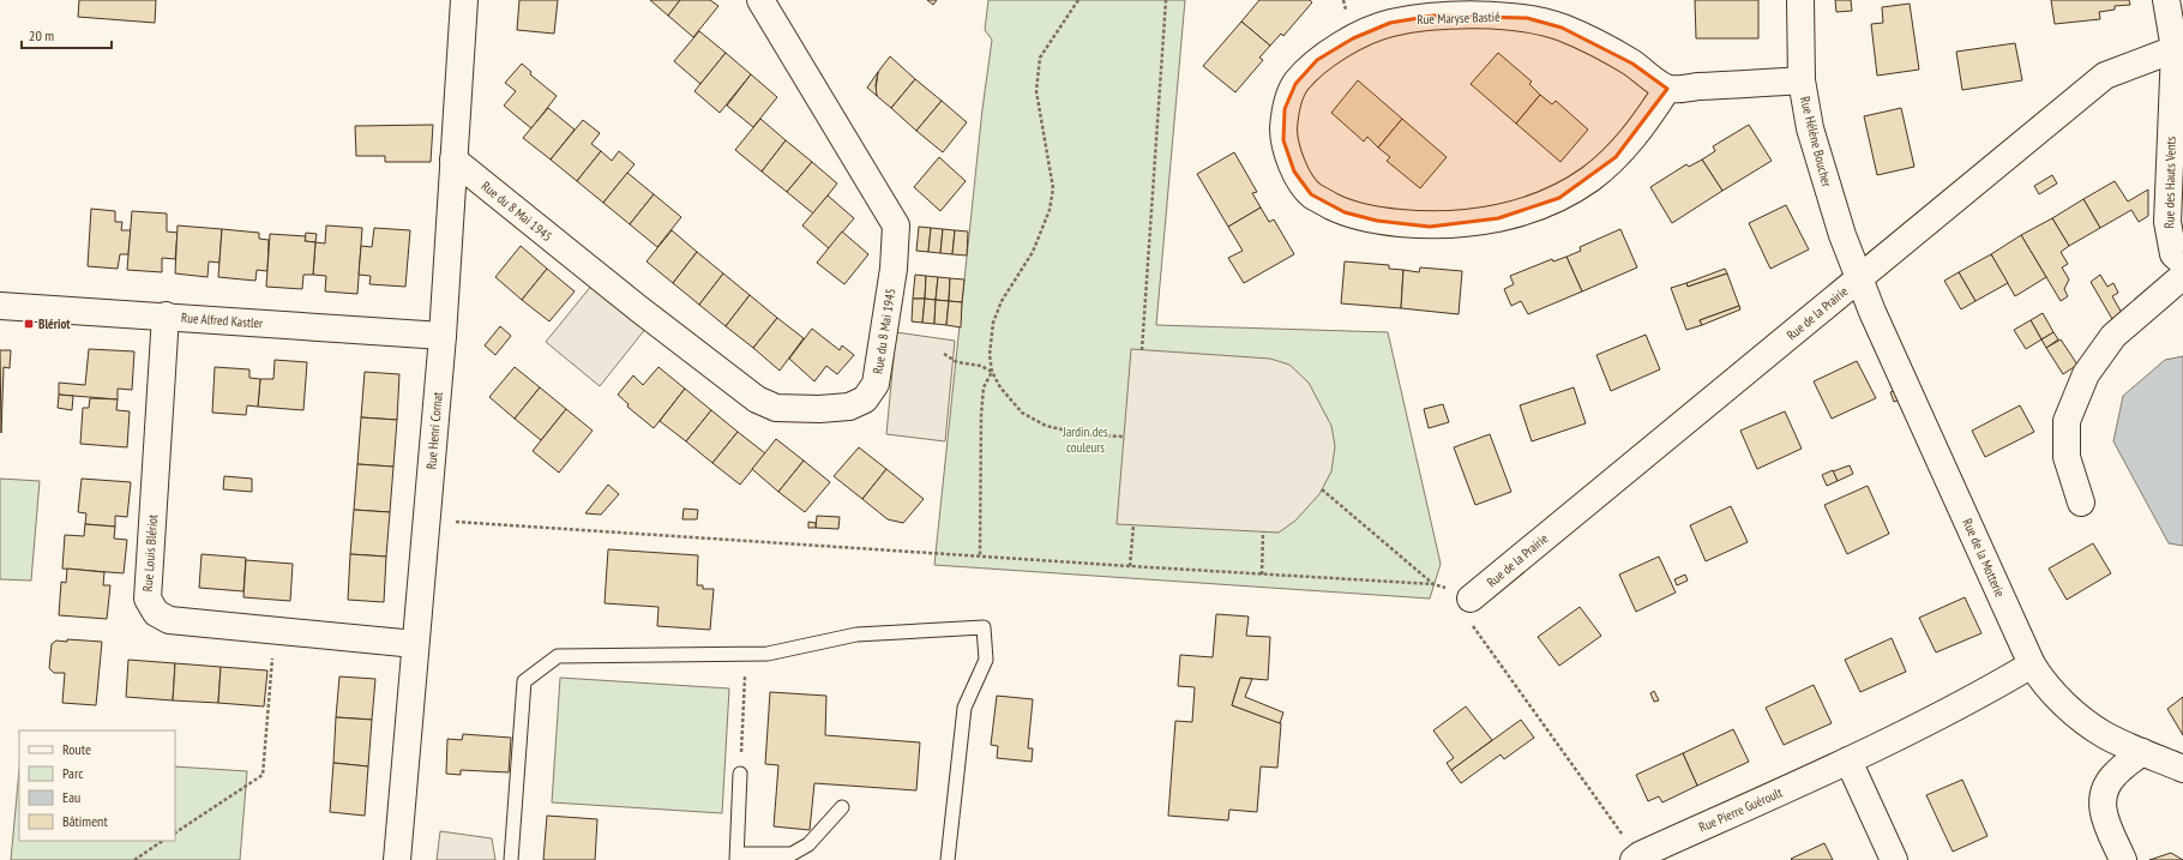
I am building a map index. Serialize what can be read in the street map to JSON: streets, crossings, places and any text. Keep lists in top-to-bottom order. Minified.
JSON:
{"streets":{"street":["Rue Maryse Bastié","Rue Hélène Boucher","Rue des Hauts Vents","Rue du 8 Mai 1945","Rue de la Prairie","Rue Alfred Kastler","Rue Henri Cornat","Rue Louis Blériot","Rue de la Motterie","Rue Pierre Guéroult"]},"crossings":[["Rue Hélène Boucher","Rue de la Prairie"],["Rue Hélène Boucher","Rue de la Motterie"],["Rue des Hauts Vents","Rue de la Prairie"],["Rue du 8 Mai 1945","Rue Henri Cornat"],["Rue de la Prairie","Rue de la Motterie"],["Rue Alfred Kastler","Rue Henri Cornat"],["Rue Alfred Kastler","Rue Louis Blériot"],["Rue Henri Cornat","Rue Louis Blériot"],["Rue de la Motterie","Rue Pierre Guéroult"]],"parks":["Jardin des couleurs"],"places":{"transit":["Blériot"]},"legend":["Route","Parc","Eau","Bâtiment"],"scale_bar":"20 m"}
